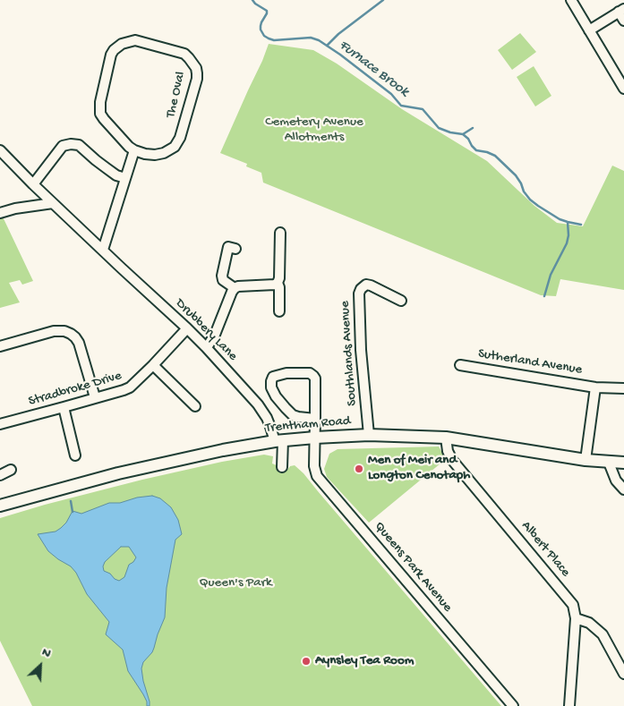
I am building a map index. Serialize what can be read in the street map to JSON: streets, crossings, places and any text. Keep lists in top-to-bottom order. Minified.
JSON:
{"streets":{"main road":["Trentham Road"],"street":["The Oval","Drubbery Lane","Southlands Avenue","Sutherland Avenue","Stradbroke Drive","Albert Place","Queens Park Avenue"]},"crossings":[["Drubbery Lane","Stradbroke Drive"],["Drubbery Lane","Trentham Road"],["Southlands Avenue","Trentham Road"],["Sutherland Avenue","Trentham Road"],["Trentham Road","Albert Place"],["Trentham Road","Queens Park Avenue"]],"water":["Furnace Brook"],"parks":["Cemetery Avenue Allotments","Queen's Park"],"places":["Men of Meir and Longton Cenotaph","Aynsley Tea Room"],"north":"top right"}
